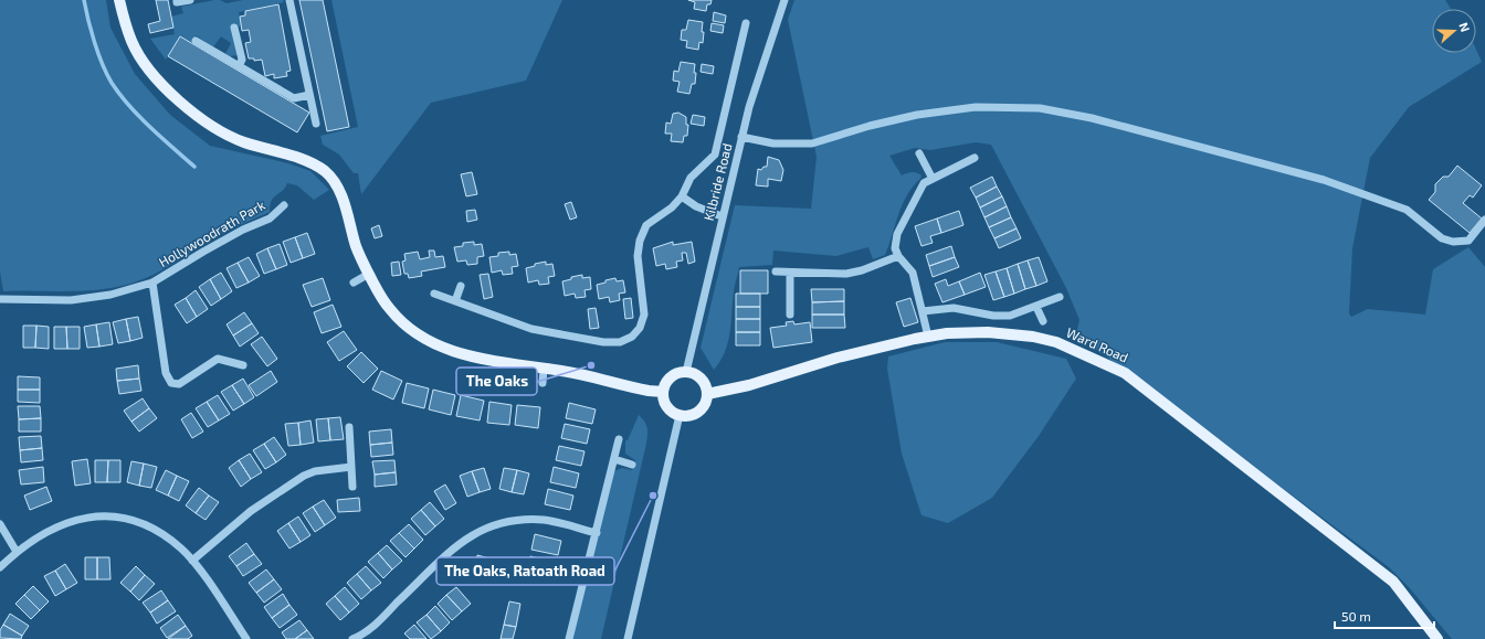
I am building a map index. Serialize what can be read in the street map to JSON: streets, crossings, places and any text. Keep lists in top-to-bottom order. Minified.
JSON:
{"streets":{"main road":["Ward Road"],"street":["Kilbride Road","Hollywoodrath Park"]},"crossings":[["Kilbride Road","Ward Road"]],"places":["The Oaks","The Oaks, Ratoath Road"],"scale_bar":"50 m","north":"right"}
